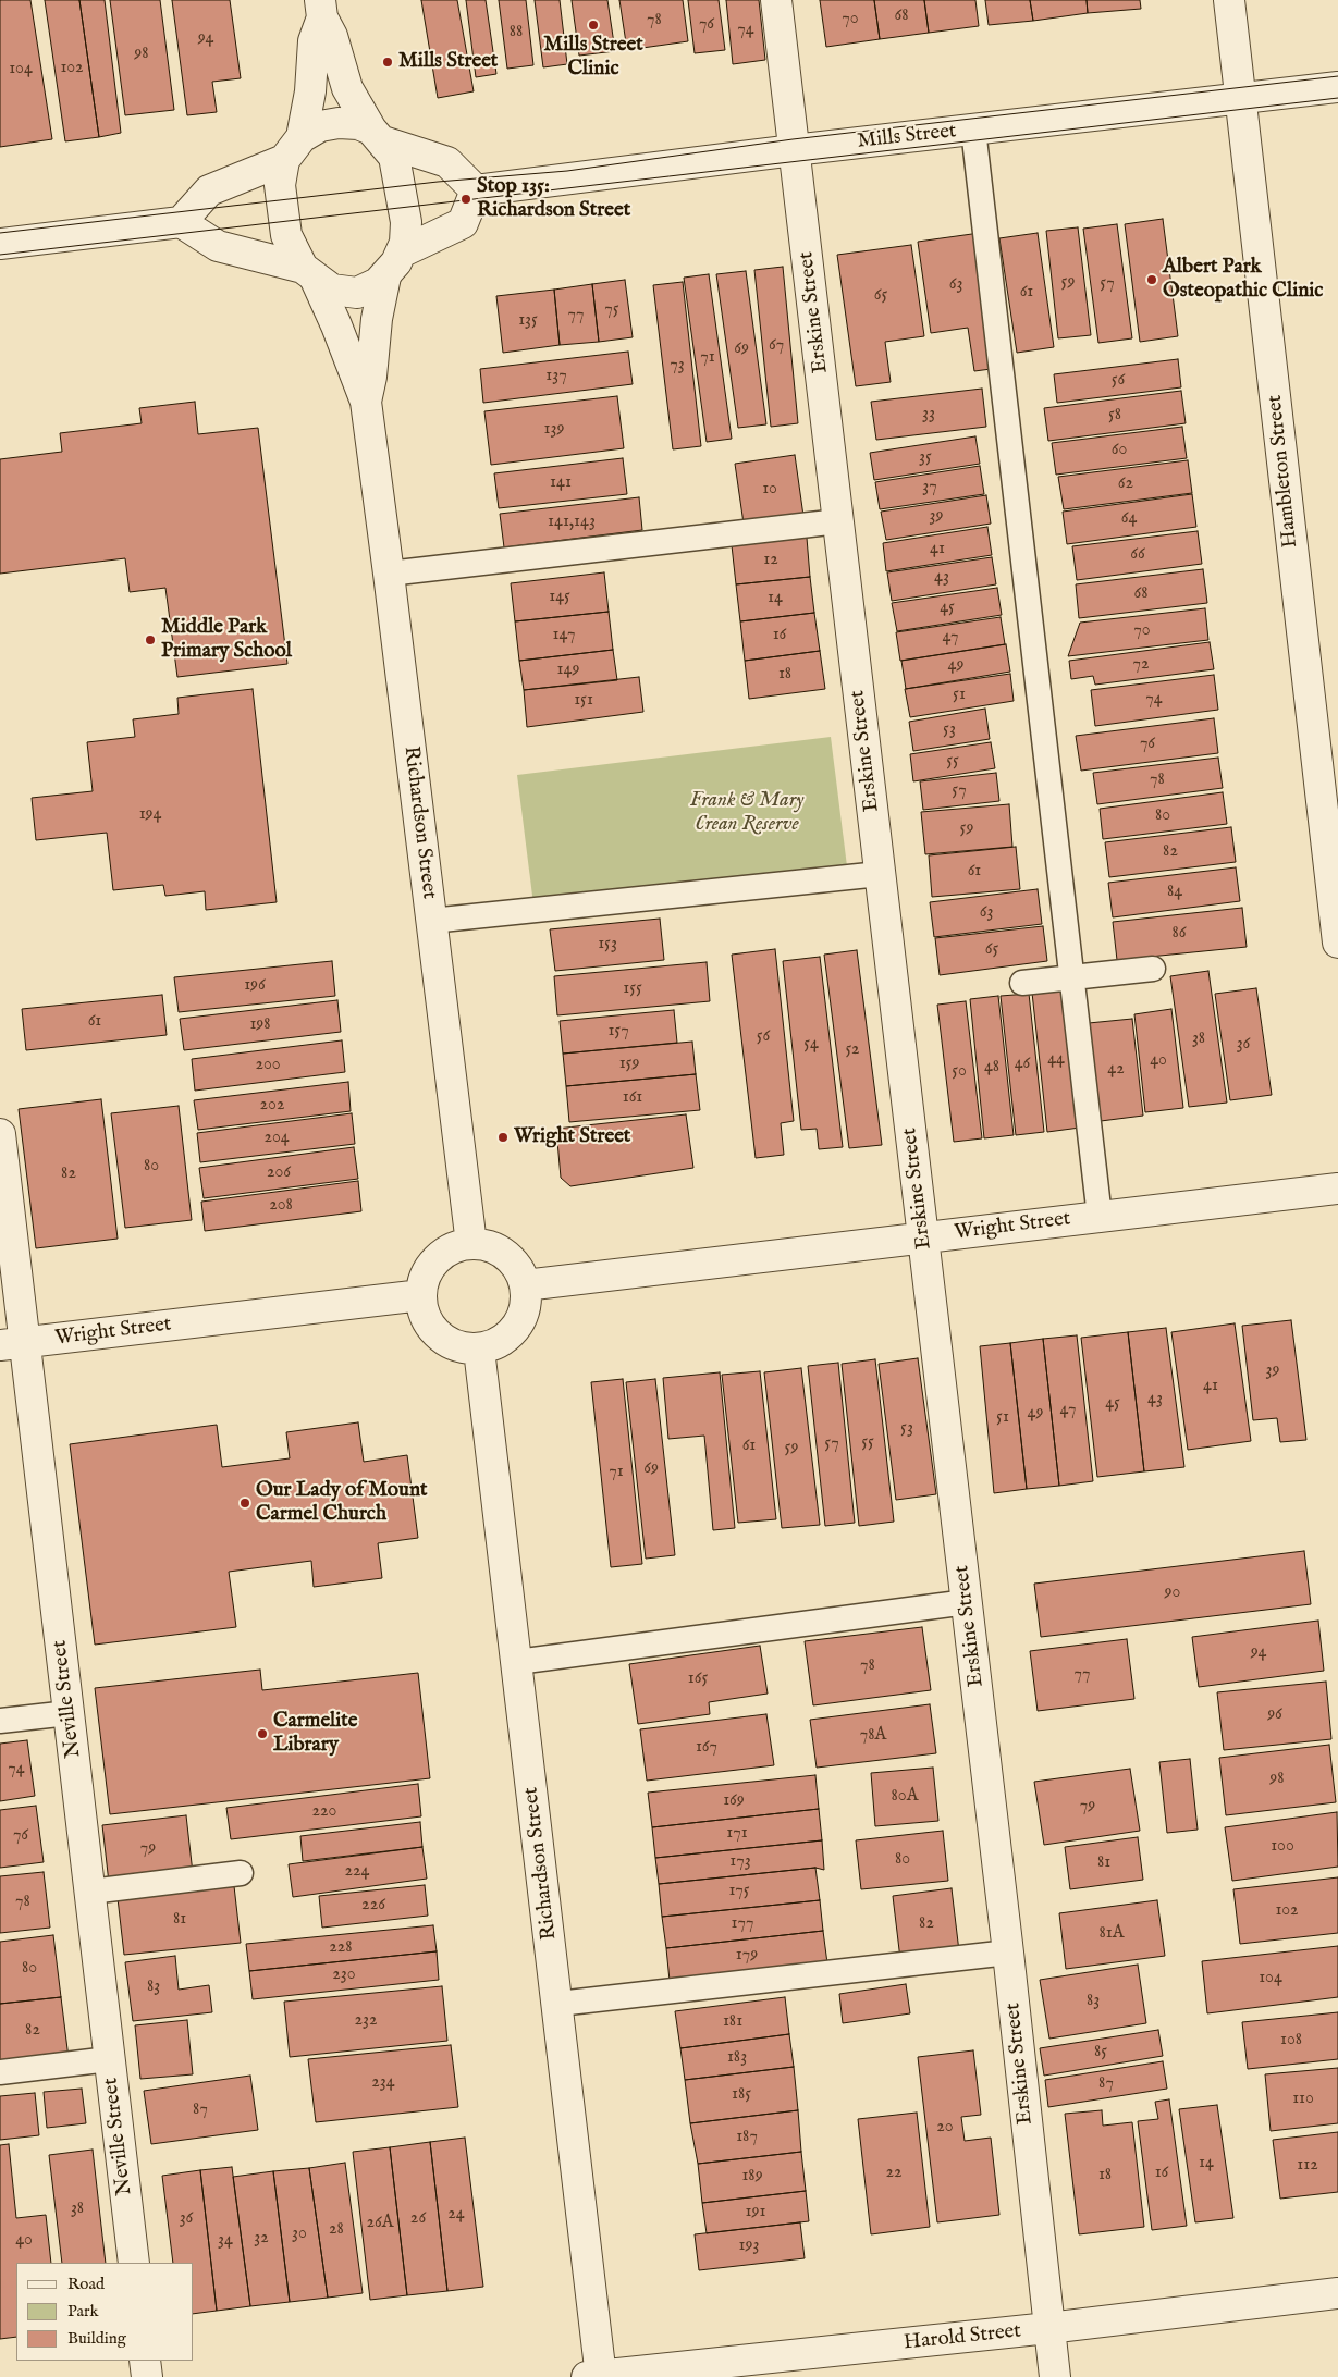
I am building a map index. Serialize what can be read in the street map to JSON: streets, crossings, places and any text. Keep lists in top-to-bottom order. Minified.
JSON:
{"streets":{"street":["Mills Street","Erskine Street","Hambleton Street","Richardson Street","Wright Street","Neville Street","Harold Street"]},"crossings":[["Mills Street","Erskine Street"],["Mills Street","Hambleton Street"],["Erskine Street","Wright Street"],["Erskine Street","Harold Street"],["Richardson Street","Wright Street"],["Richardson Street","Harold Street"],["Wright Street","Neville Street"]],"parks":["Frank & Mary Crean Reserve"],"places":["Mills Street Clinic","Mills Street","Stop 135: Richardson Street","Albert Park Osteopathic Clinic","Middle Park Primary School","Wright Street","Our Lady of Mount Carmel Church","Carmelite Library"],"house_numbers":["68","70","78","76","74","88","94","98","102","104","59","57","63","61","65","75","77","135","67","69","71","73","137","56","33","58","139","60","35","141","62","37","10","39","64","141,143","41","66","12","43","68","145","14","45","70","147","16","47","72","49","149","18","51","74","151","53","76","55","78","57","194","80","59","82","61","84","63","86","153","65","196","155","61","198","157","56","38","54","36","52","44","40","159","46","200","48","42","50","161","202","204","80","206","82","208","39","41","43","45","47","49","51","53","55","57","61","59","69","71","90","94","78","77","165","96","78A","167","74","98","80A","169","79","220","171","76","100","79","80","173","81","224","175","78","226","102","81","177","82","81A","228","179","80","230","104","83","83","232","181","82","108","85","183","234","87","185","110","87","20","187","14","112","22","16","18","189","38","191","24","36","26","26A","28","30","32","40","34","193"],"legend":["Road","Park","Building"]}
